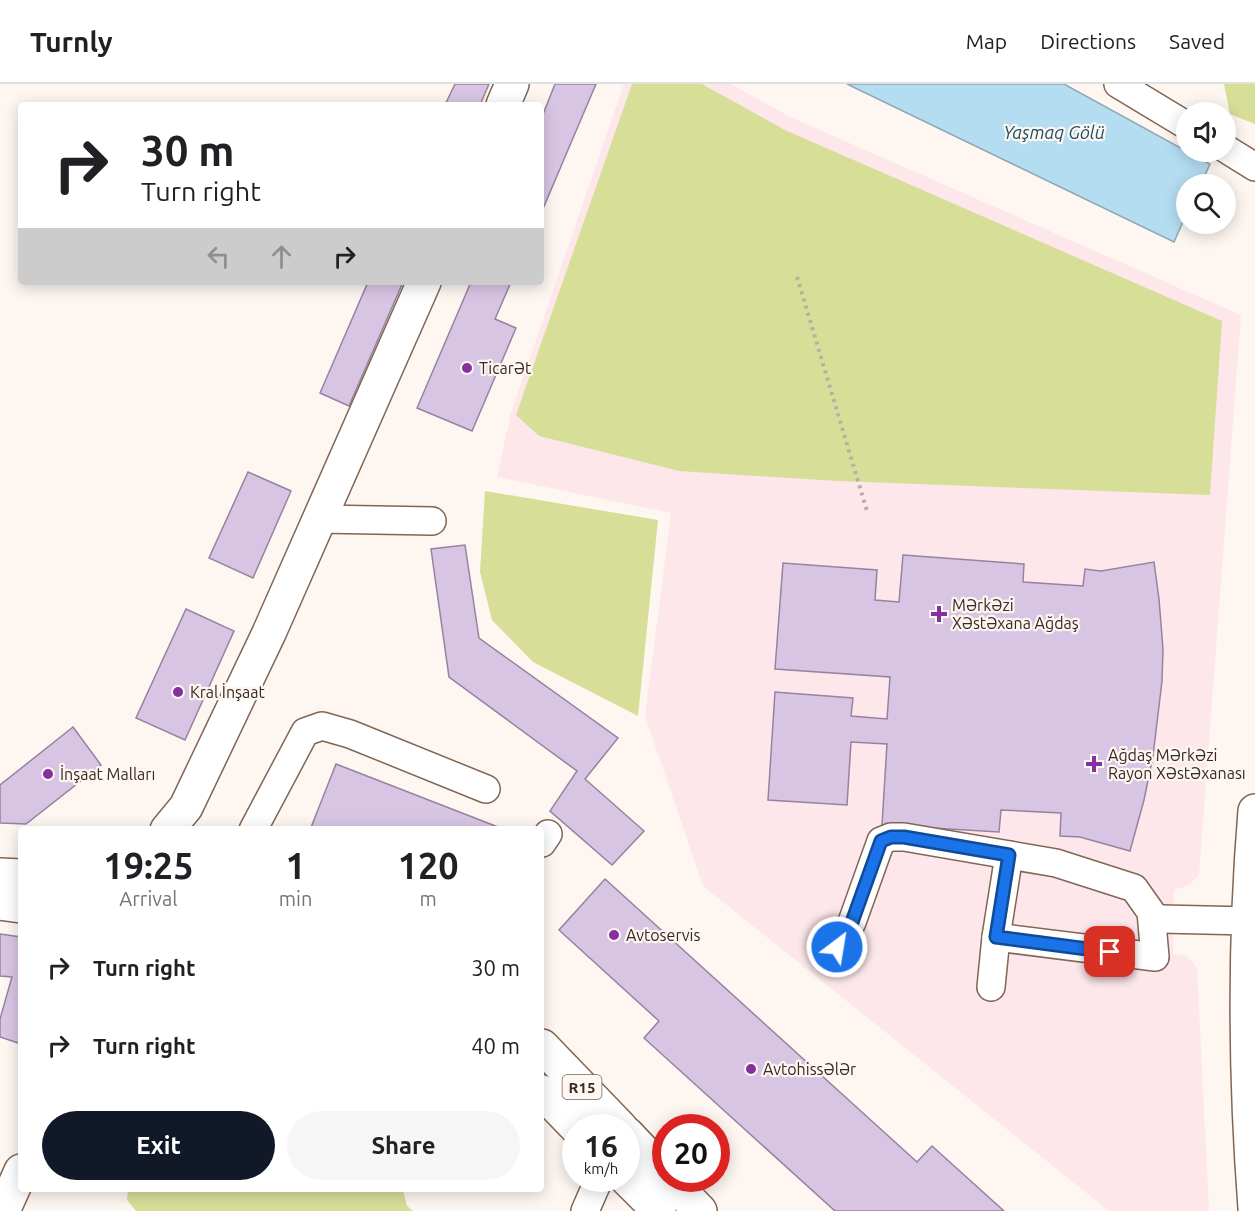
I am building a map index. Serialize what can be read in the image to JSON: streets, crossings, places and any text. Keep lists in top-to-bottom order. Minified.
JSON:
{"streets":{"main road":["R15"]},"water":["Yaşmaq Gölü"],"places":{"other":["Ticarət","Kral İnşaat","İnşaat Malları","Avtoservis","Avtohissələr"],"health":["Mərkəzi Xəstəxana Ağdaş","Ağdaş Mərkəzi Rayon Xəstəxanası"]},"page":{"header":"Turnly","nav":["Map","Directions","Saved"],"turn":["30 m","Turn right"],"eta":["19:25","Arrival","1","min","120","m"],"list":[{"name":"Turn right","value":"30 m"},{"name":"Turn right","value":"40 m"}],"buttons":["Exit","Share"],"speed":"16 km/h","limit":"20"}}
